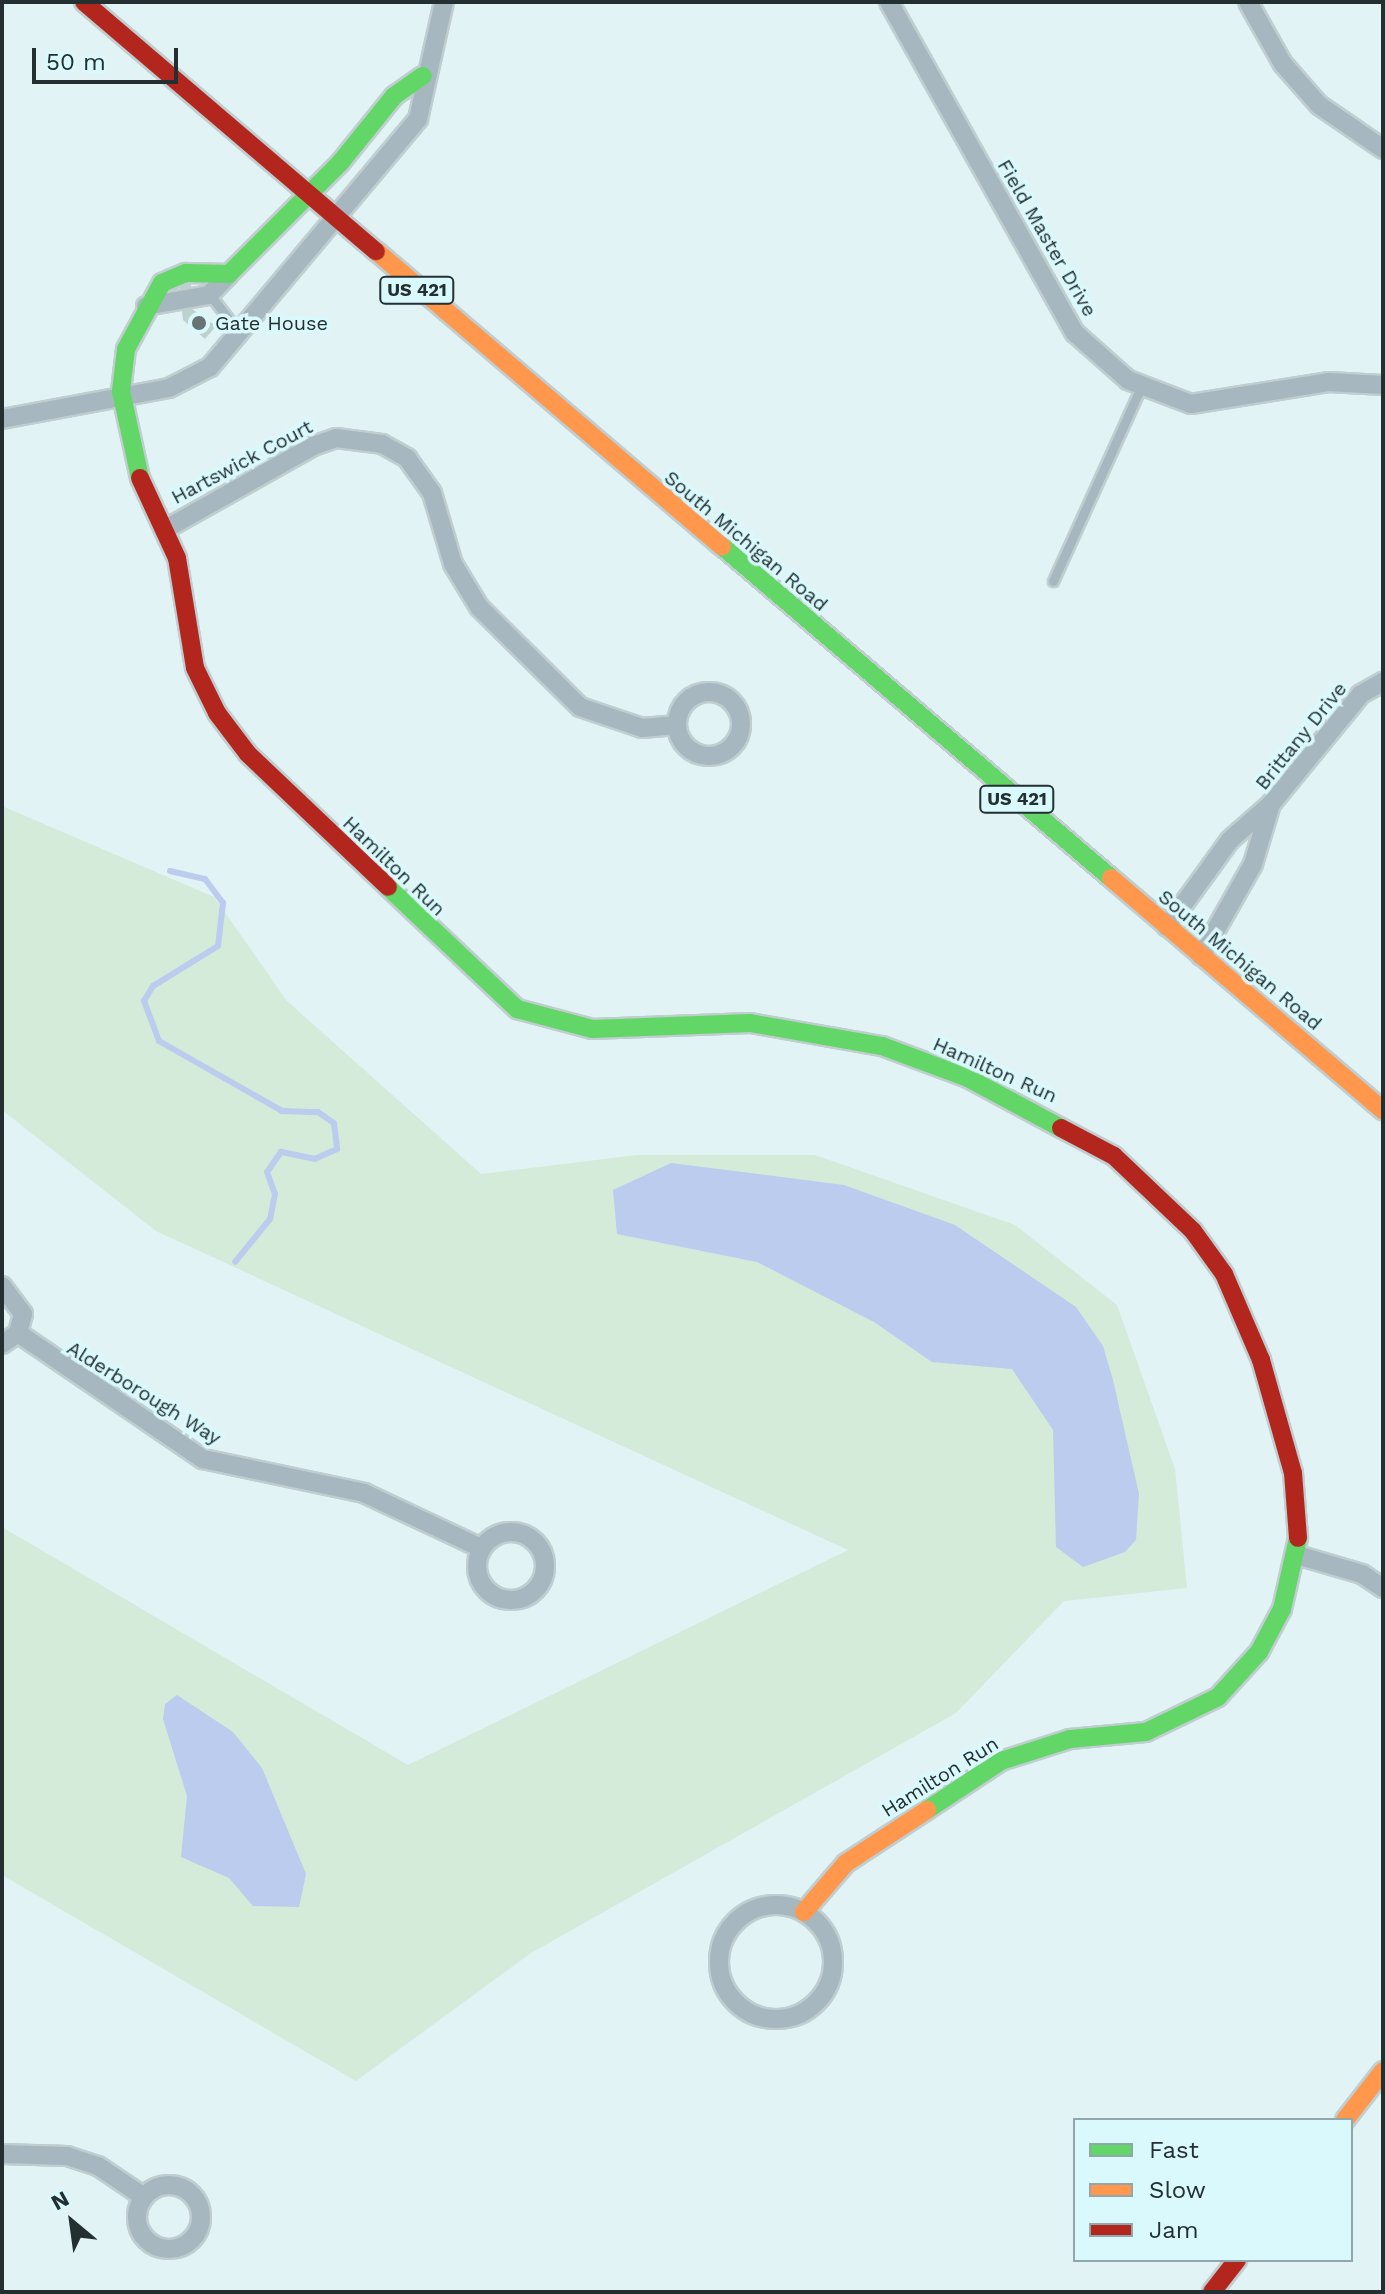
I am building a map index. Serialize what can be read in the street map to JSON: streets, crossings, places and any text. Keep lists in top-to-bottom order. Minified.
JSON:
{"streets":{"street":["Field Master Drive","US 421","Hartswick Court","South Michigan Road","Brittany Drive","Hamilton Run","Alderborough Way"]},"crossings":[["Hartswick Court","Hamilton Run"],["South Michigan Road","Brittany Drive"]],"places":["Gate House"],"legend":["Fast","Slow","Jam"],"scale_bar":"50 m","north":"top left"}
